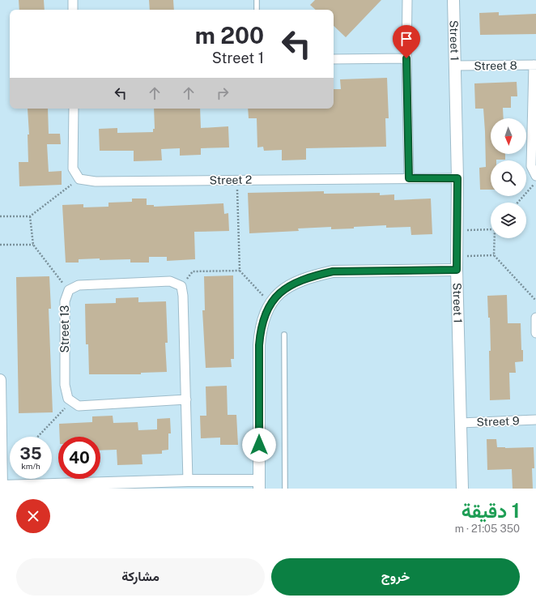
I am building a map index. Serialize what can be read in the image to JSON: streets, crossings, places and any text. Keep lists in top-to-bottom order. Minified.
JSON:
{"streets":{"street":["Street 1","Street 8","Street 2","Street 13","Street 9"]},"crossings":[["Street 1","Street 8"],["Street 1","Street 2"],["Street 1","Street 9"]],"north":"bottom","page":{"turn":["200 m","Street 1"],"speed":"35 km/h","limit":"40","heading":["1 دقيقة","350 m · 21:05"],"buttons":["خروج","مشاركة"]}}
